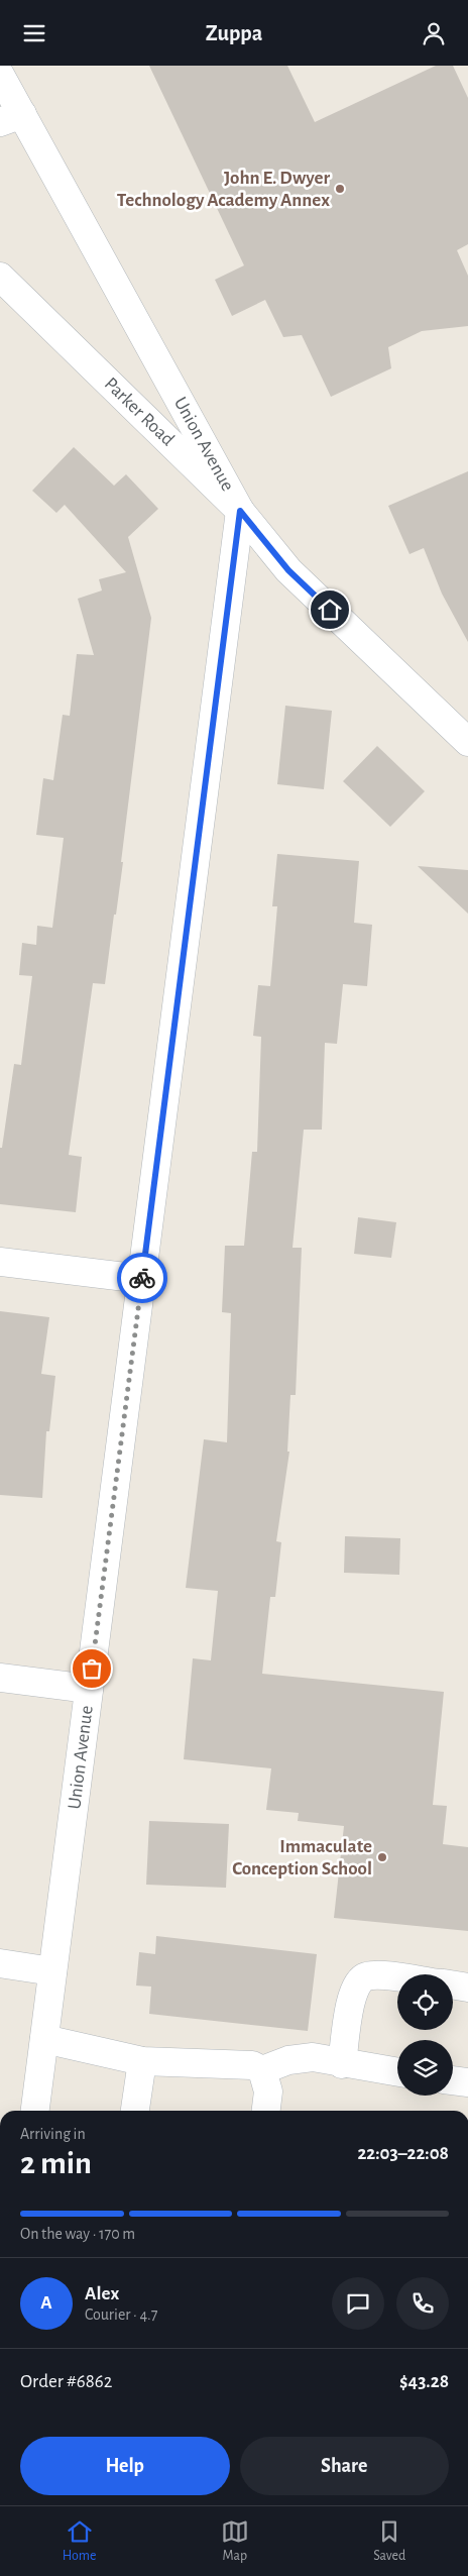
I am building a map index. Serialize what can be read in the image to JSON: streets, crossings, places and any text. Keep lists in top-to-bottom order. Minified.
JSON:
{"streets":{"street":["Parker Road","Union Avenue"]},"crossings":[["Parker Road","Union Avenue"]],"places":["John E. Dwyer Technology Academy Annex","Immaculate Conception School"],"page":{"header":"Zuppa","heading":["2 min","Arriving in","22:03–22:08"],"panel":["Alex","Courier · 4.7","Order #6862","$43.28"],"bar":"On the way · 170 m","round":"A","buttons":["Help","Share"],"tabs":["Home","Map","Saved"]}}
